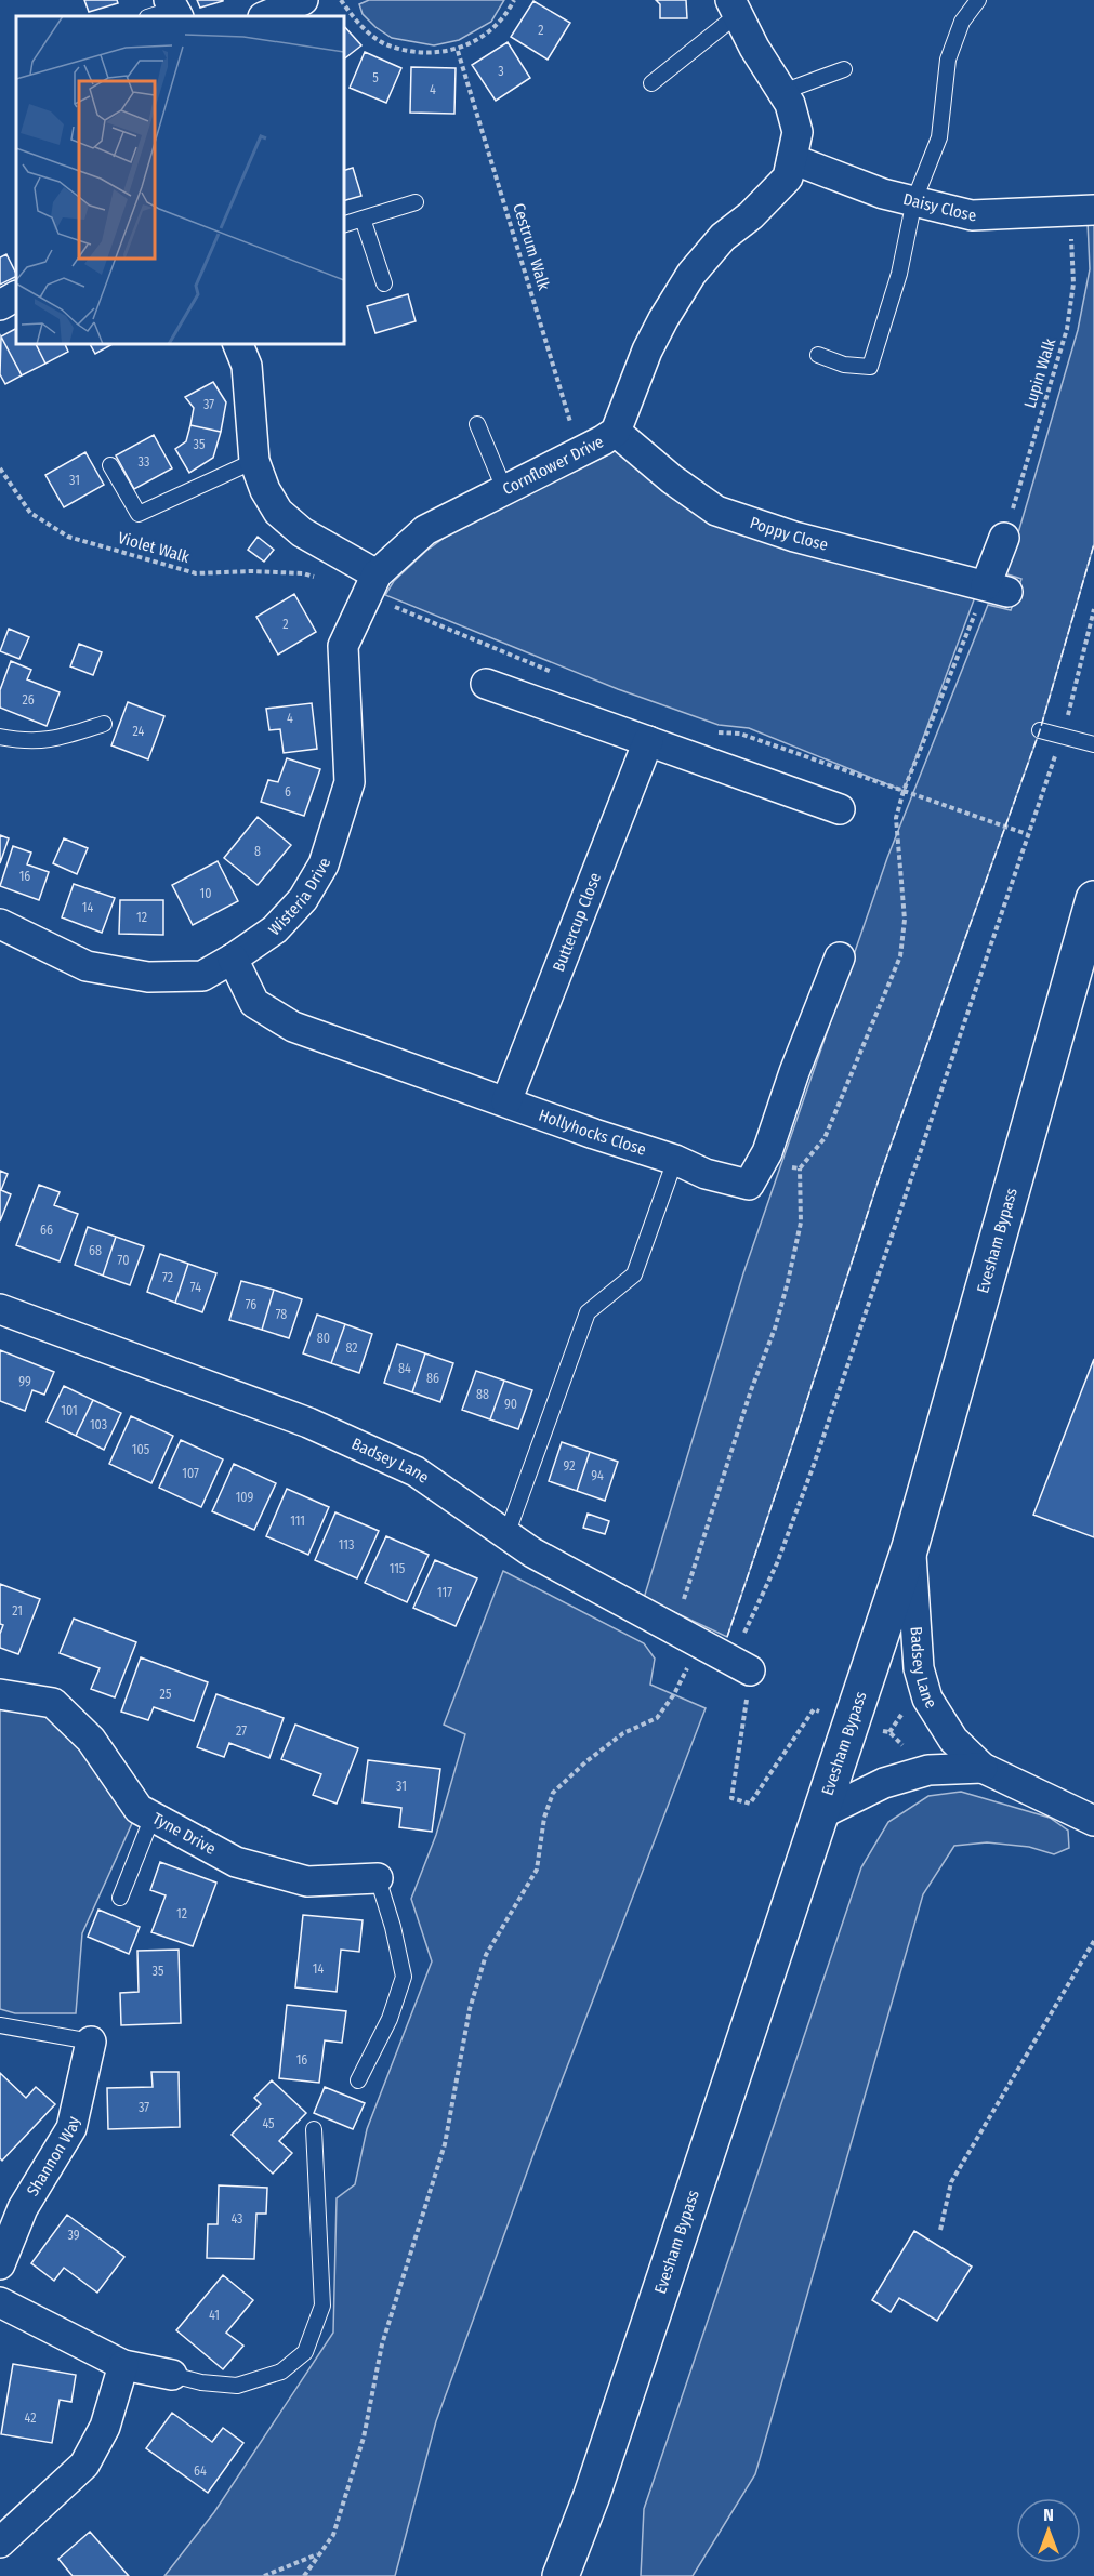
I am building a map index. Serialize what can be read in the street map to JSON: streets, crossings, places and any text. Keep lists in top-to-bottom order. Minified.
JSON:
{"streets":{"highway":["Evesham Bypass"],"street":["Daisy Close","Cornflower Drive","Poppy Close","Wisteria Drive","Buttercup Close","Hollyhocks Close","Badsey Lane","Tyne Drive","Shannon Way"],"path":["Cestrum Walk","Lupin Walk","Violet Walk"]},"crossings":[["Daisy Close","Lupin Walk"],["Daisy Close","Cornflower Drive"],["Cestrum Walk","Cornflower Drive"],["Cornflower Drive","Poppy Close"],["Cornflower Drive","Violet Walk"],["Cornflower Drive","Wisteria Drive"],["Violet Walk","Wisteria Drive"],["Wisteria Drive","Hollyhocks Close"],["Buttercup Close","Hollyhocks Close"],["Evesham Bypass","Badsey Lane"]],"house_numbers":["2","3","5","4","37","35","33","31","2","26","4","24","6","8","16","10","14","12","66","68","70","72","74","76","78","80","82","84","86","99","88","90","101","103","105","92","107","94","109","111","113","115","117","21","25","27","31","12","14","35","16","37","45","43","39","41","42","64"],"north":"top"}
